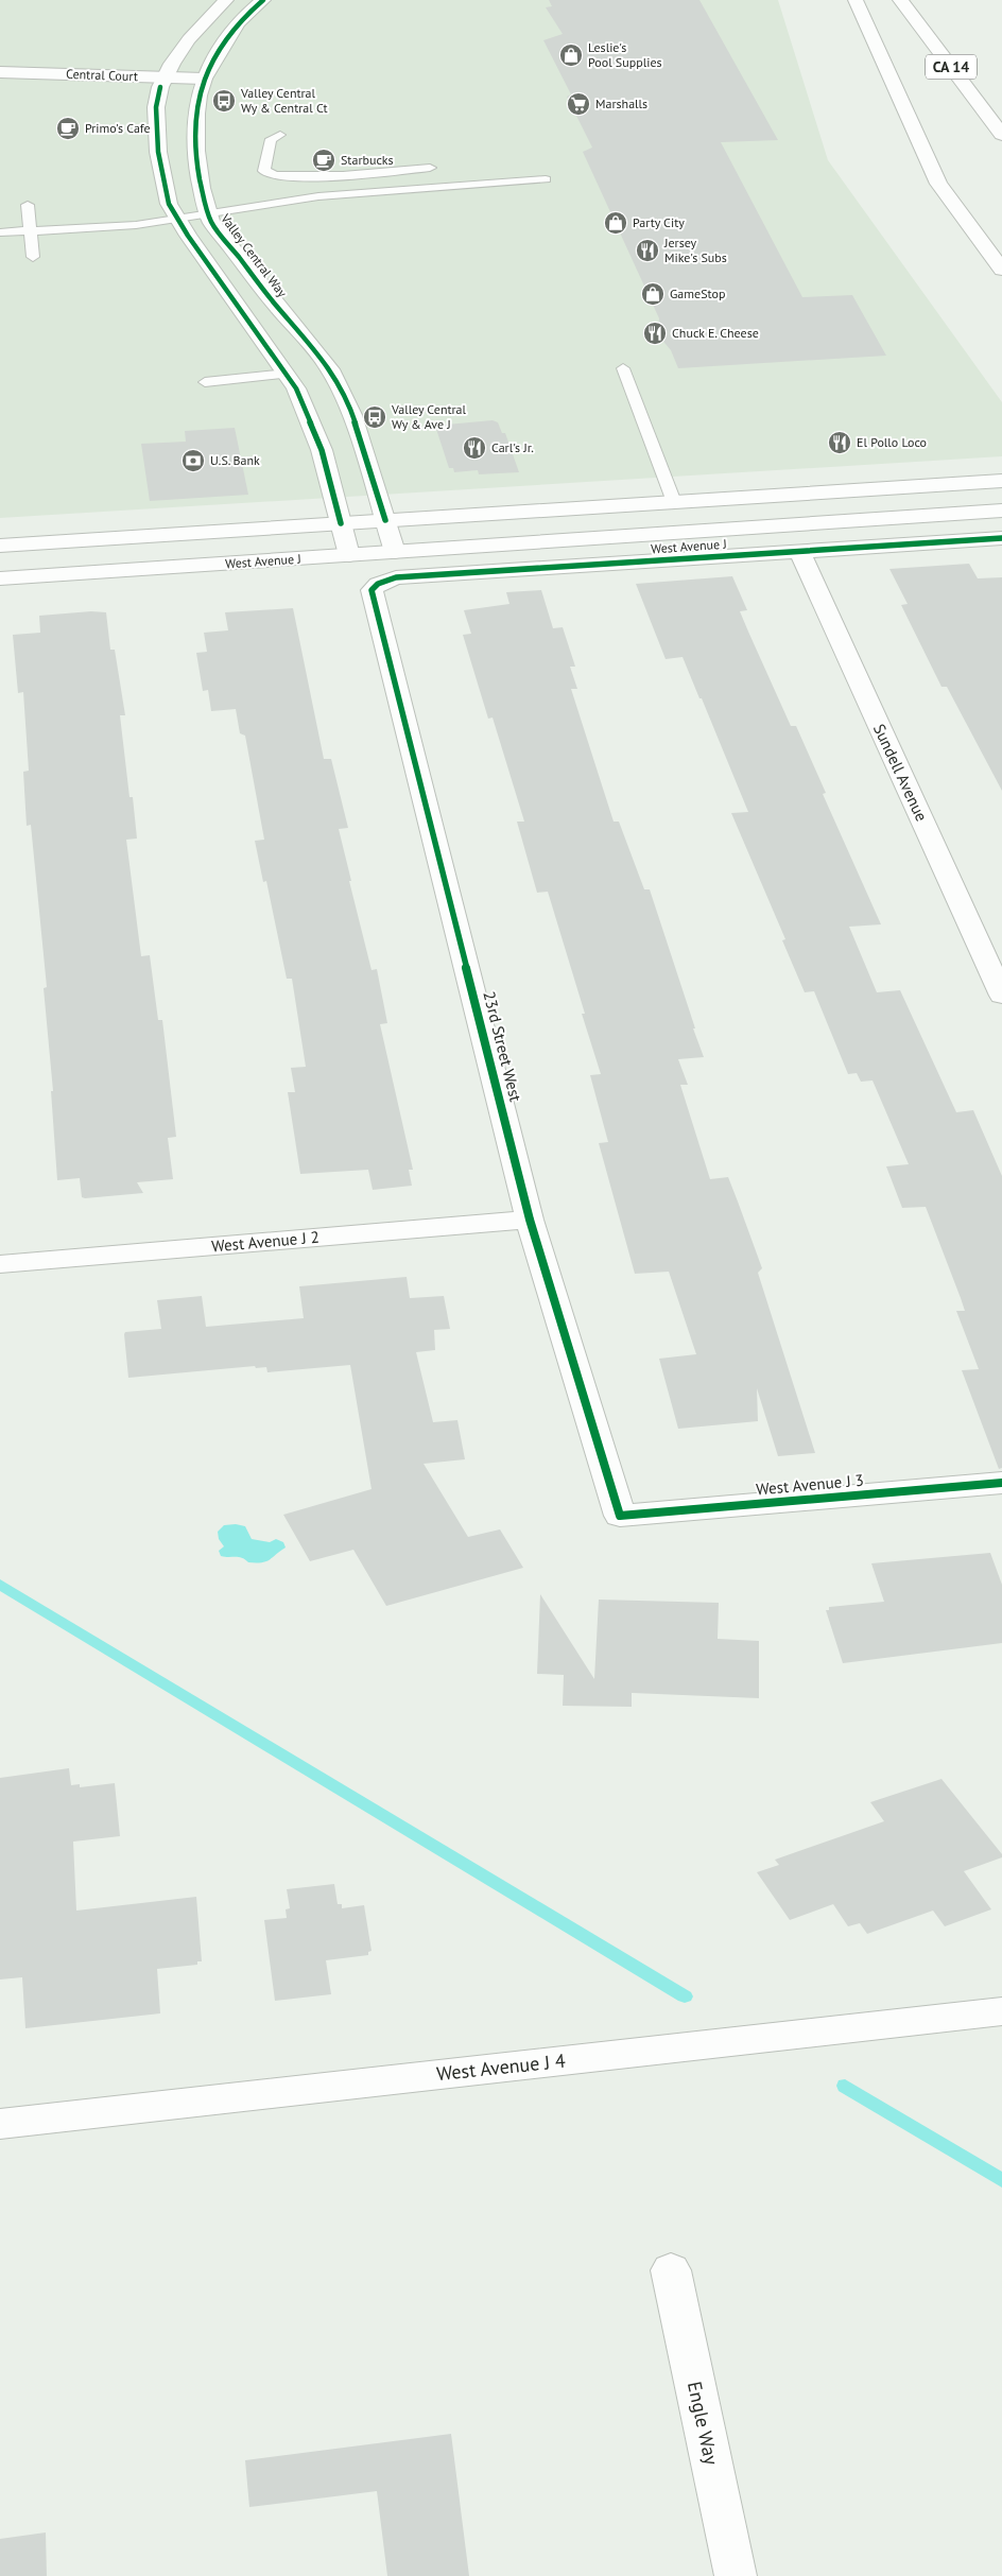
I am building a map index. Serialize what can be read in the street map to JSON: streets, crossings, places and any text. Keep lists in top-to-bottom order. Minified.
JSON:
{"streets":{"main road":["CA 14","Central Court","Valley Central Way","West Avenue J","Sundell Avenue","23rd Street West","West Avenue J 2","West Avenue J 3","West Avenue J 4","Engle Way"]},"crossings":[["Central Court","Valley Central Way"],["Valley Central Way","West Avenue J"],["West Avenue J","Sundell Avenue"],["West Avenue J","23rd Street West"],["23rd Street West","West Avenue J 2"],["23rd Street West","West Avenue J 3"]],"places":{"shop":["Leslie's Pool Supplies","Party City","GameStop"],"bus stop":["Valley Central Wy & Central Ct","Valley Central Wy & Ave J"],"supermarket":["Marshalls"],"cafe":["Primo's Cafe","Starbucks"],"restaurant":["Jersey Mike's Subs","Chuck E. Cheese","El Pollo Loco","Carl's Jr."],"bank":["U.S. Bank"]}}
